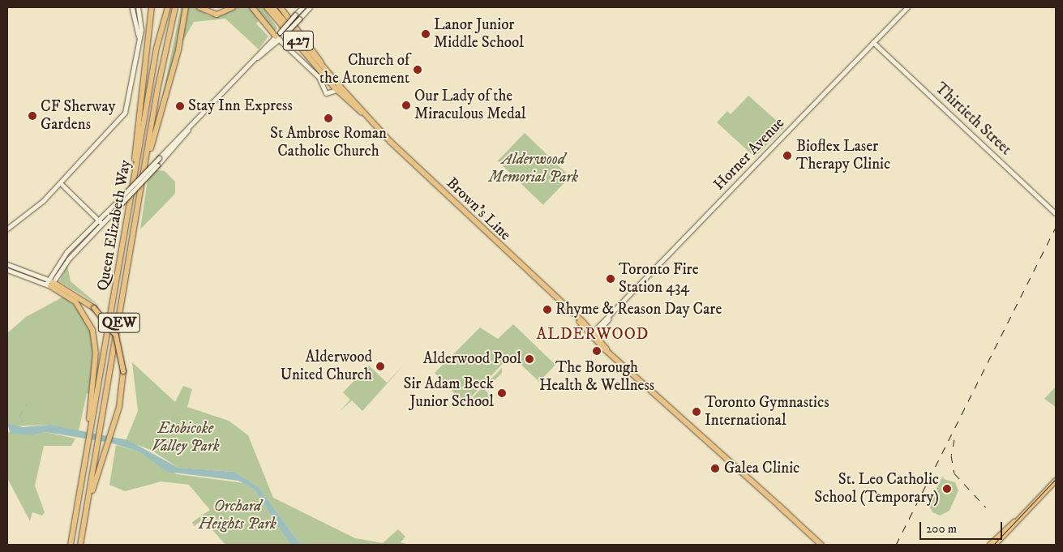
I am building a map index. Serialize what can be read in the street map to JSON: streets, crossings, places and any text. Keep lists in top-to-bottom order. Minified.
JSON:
{"streets":{"highway":["427","Queen Elizabeth Way","QEW"],"main road":["Horner Avenue","Brown's Line"],"street":["Thirtieth Street"]},"crossings":[["427","Brown's Line"],["Thirtieth Street","Horner Avenue"],["Horner Avenue","Brown's Line"]],"districts":["ALDERWOOD"],"parks":["Alderwood Memorial Park","Etobicoke Valley Park","Orchard Heights Park"],"places":["Lanor Junior Middle School","Church of the Atonement","Our Lady of the Miraculous Medal","Stay Inn Express","CF Sherway Gardens","St Ambrose Roman Catholic Church","Bioflex Laser Therapy Clinic","Toronto Fire Station 434","Rhyme & Reason Day Care","The Borough Health & Wellness","Alderwood Pool","Alderwood United Church","Sir Adam Beck Junior School","Toronto Gymnastics International","Galea Clinic","St. Leo Catholic School (Temporary)"],"scale_bar":"200 m"}
